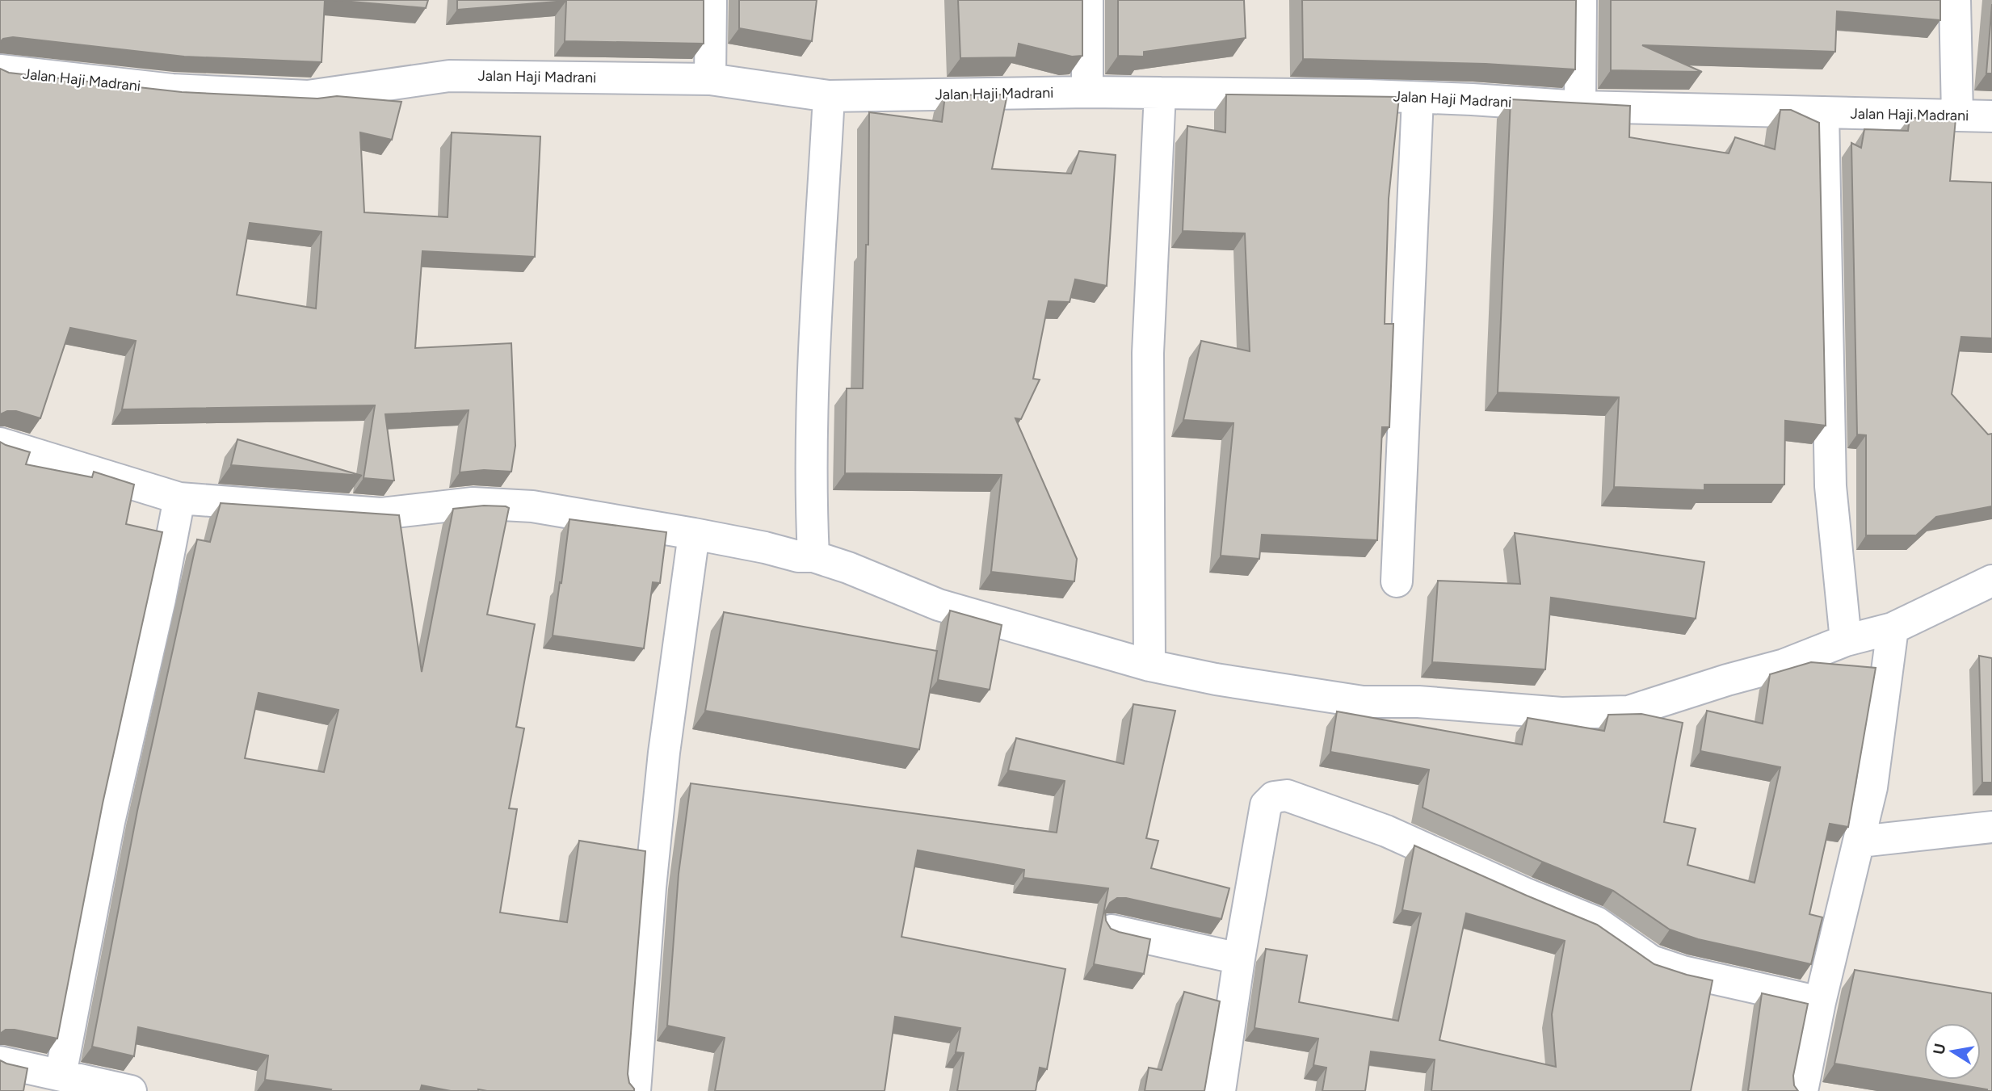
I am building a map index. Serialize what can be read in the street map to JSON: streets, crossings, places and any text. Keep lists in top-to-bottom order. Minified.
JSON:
{"streets":{"street":["Jalan Haji Madrani"]},"north":"left"}
